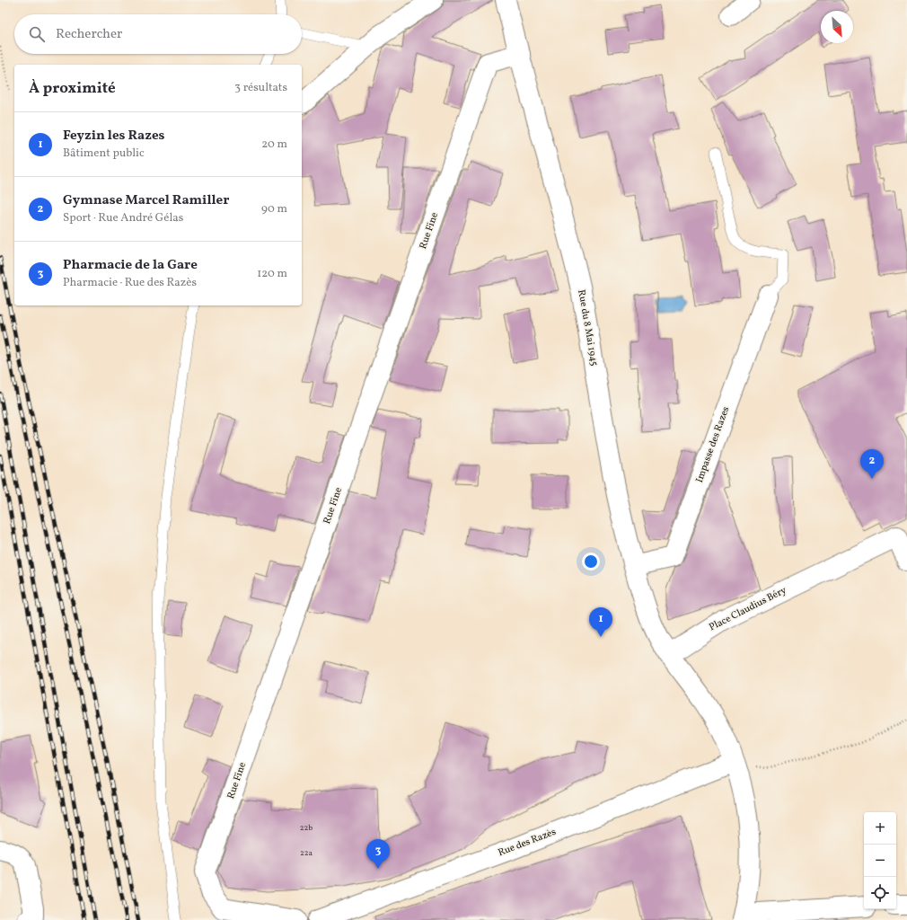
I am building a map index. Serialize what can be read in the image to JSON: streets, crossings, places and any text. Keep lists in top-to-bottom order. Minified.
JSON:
{"streets":{"street":["Rue Fine","Rue du 8 Mai 1945","Impasse des Razes","Place Claudius Béry","Rue des Razès"]},"crossings":[["Rue Fine","Rue du 8 Mai 1945"],["Rue du 8 Mai 1945","Impasse des Razes"],["Rue du 8 Mai 1945","Place Claudius Béry"]],"house_numbers":["22b","22a"],"north":"bottom right","page":{"search":"Rechercher","heading":["À proximité","3 résultats"],"list":[{"mark":"1","name":"Feyzin les Razes","note":"Bâtiment public","value":"20 m"},{"mark":"2","name":"Gymnase Marcel Ramiller","note":"Sport · Rue André Gélas","value":"90 m"},{"mark":"3","name":"Pharmacie de la Gare","note":"Pharmacie · Rue des Razès","value":"120 m"}],"pins":["2","1","3"],"map_buttons":["+","−"]}}
